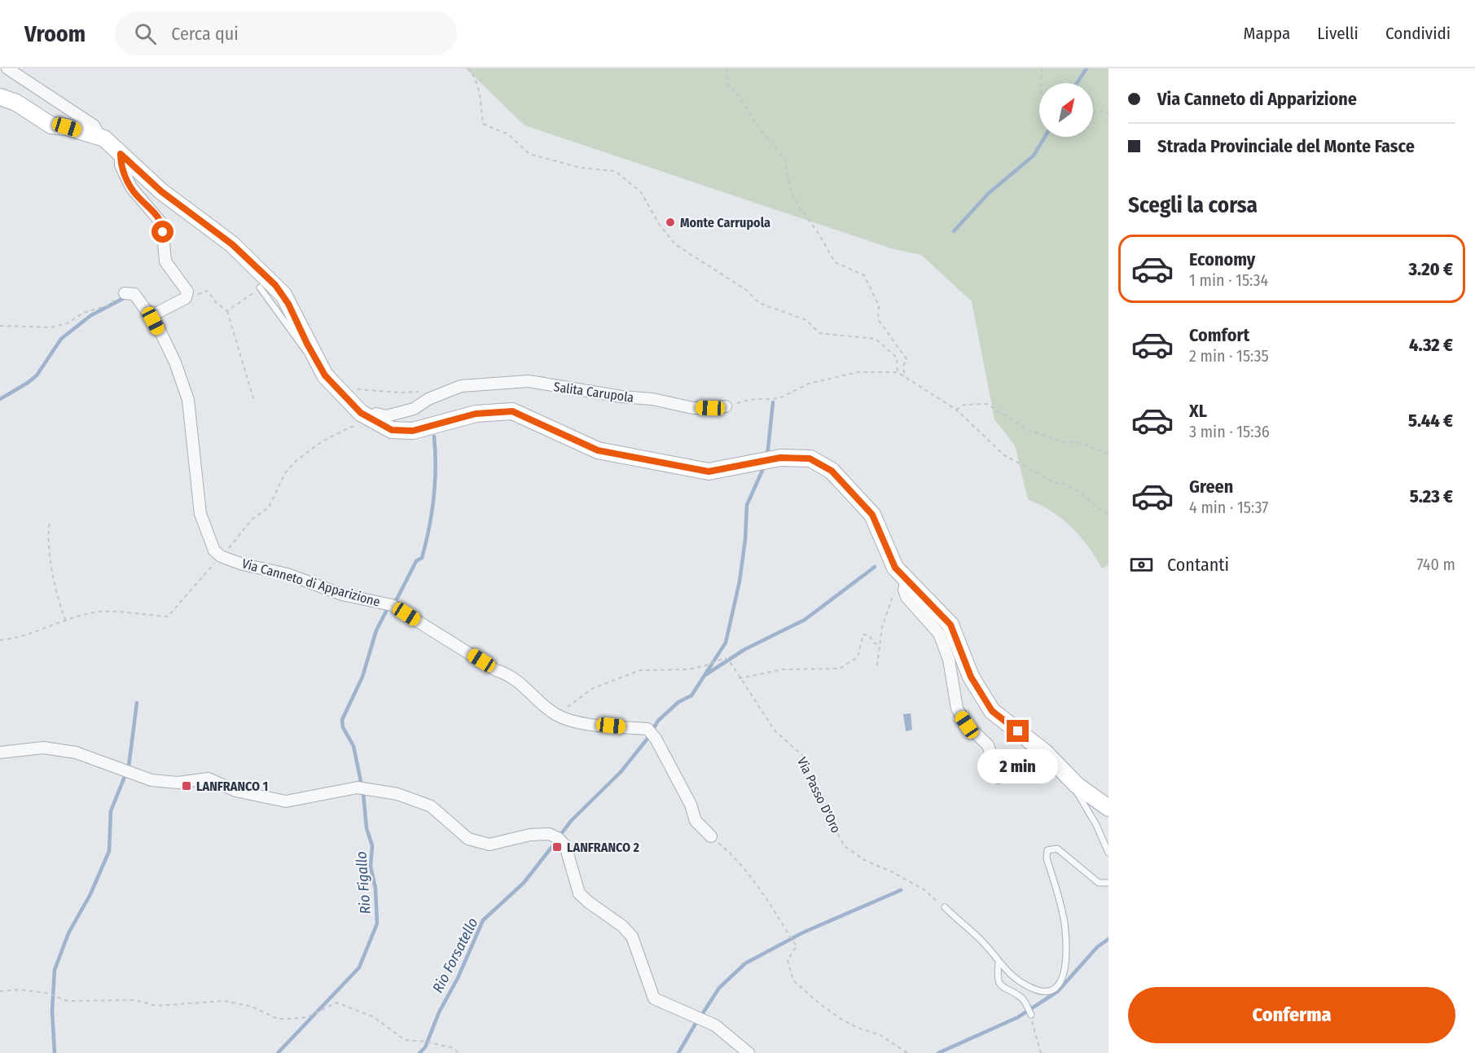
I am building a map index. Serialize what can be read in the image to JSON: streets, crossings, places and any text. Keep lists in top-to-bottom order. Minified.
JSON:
{"streets":{"street":["Salita Carupola","Via Canneto di Apparizione"],"path":["Via Passo D'Oro"]},"crossings":[["Via Canneto di Apparizione","Via Passo D'Oro"]],"water":["Rio Figallo","Rio Forsatello"],"places":{"other":["Monte Carrupola"],"transit":["LANFRANCO 1","LANFRANCO 2"]},"north":"top right","page":{"header":"Vroom","search":"Cerca qui","nav":["Mappa","Livelli","Condividi"],"banner":["Via Canneto di Apparizione","Strada Provinciale del Monte Fasce"],"heading":"Scegli la corsa","list":[{"name":"Economy","note":"1 min · 15:34","value":"3.20 €"},{"name":"Comfort","note":"2 min · 15:35","value":"4.32 €"},{"name":"XL","note":"3 min · 15:36","value":"5.44 €"},{"name":"Green","note":"4 min · 15:37","value":"5.23 €"}],"pay":["Contanti","740 m"],"bubble":"2 min","buttons":"Conferma"}}
